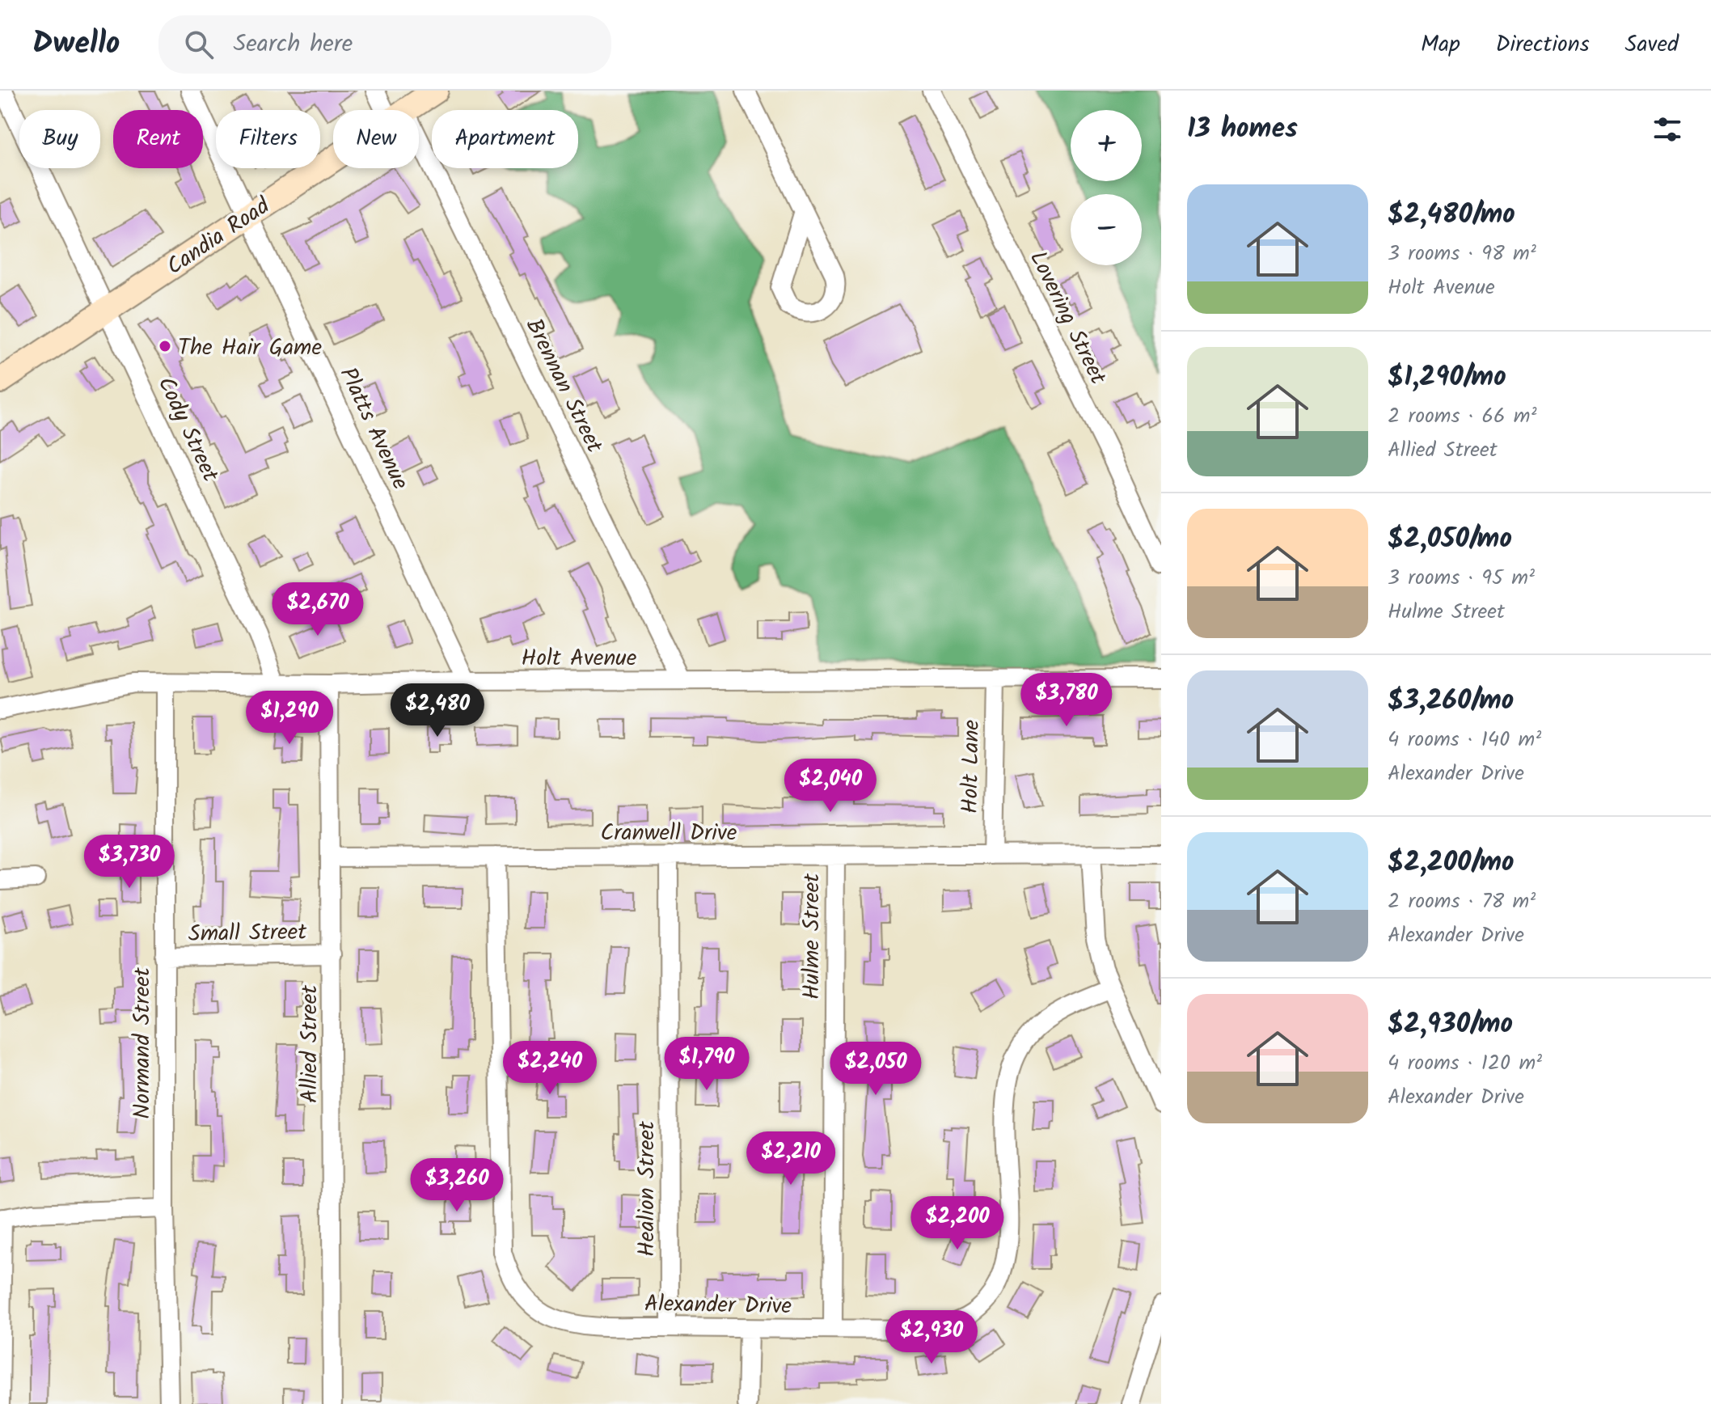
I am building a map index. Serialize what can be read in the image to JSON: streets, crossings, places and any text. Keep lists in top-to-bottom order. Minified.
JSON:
{"streets":{"main road":["Candia Road"],"street":["Lovering Street","Brennan Street","Platts Avenue","Cody Street","Holt Avenue","Holt Lane","Cranwell Drive","Small Street","Hulme Street","Normand Street","Allied Street","Healion Street","Alexander Drive"]},"crossings":[["Candia Road","Platts Avenue"],["Candia Road","Cody Street"],["Brennan Street","Holt Avenue"],["Platts Avenue","Holt Avenue"],["Cody Street","Holt Avenue"],["Holt Avenue","Holt Lane"],["Holt Avenue","Normand Street"],["Holt Avenue","Allied Street"],["Holt Lane","Cranwell Drive"],["Cranwell Drive","Hulme Street"],["Cranwell Drive","Allied Street"],["Cranwell Drive","Healion Street"],["Cranwell Drive","Alexander Drive"],["Small Street","Normand Street"],["Small Street","Allied Street"],["Hulme Street","Alexander Drive"],["Healion Street","Alexander Drive"]],"places":["The Hair Game"],"page":{"header":"Dwello","search":"Search here","nav":["Map","Directions","Saved"],"heading":"13 homes","map_buttons":["+","−"],"chip":["Buy","Rent","Filters","New","Apartment"],"list":[{"name":"$2,480/mo","note":"3 rooms · 98 m² · Holt Avenue"},{"name":"$1,290/mo","note":"2 rooms · 66 m² · Allied Street"},{"name":"$2,050/mo","note":"3 rooms · 95 m² · Hulme Street"},{"name":"$3,260/mo","note":"4 rooms · 140 m² · Alexander Drive"},{"name":"$2,200/mo","note":"2 rooms · 78 m² · Alexander Drive"},{"name":"$2,930/mo","note":"4 rooms · 120 m² · Alexander Drive"}],"price":["$2,670","$3,780","$2,480","$1,290","$2,040","$3,730","$1,790","$2,240","$2,050","$2,210","$3,260","$2,200","$2,930"]}}
